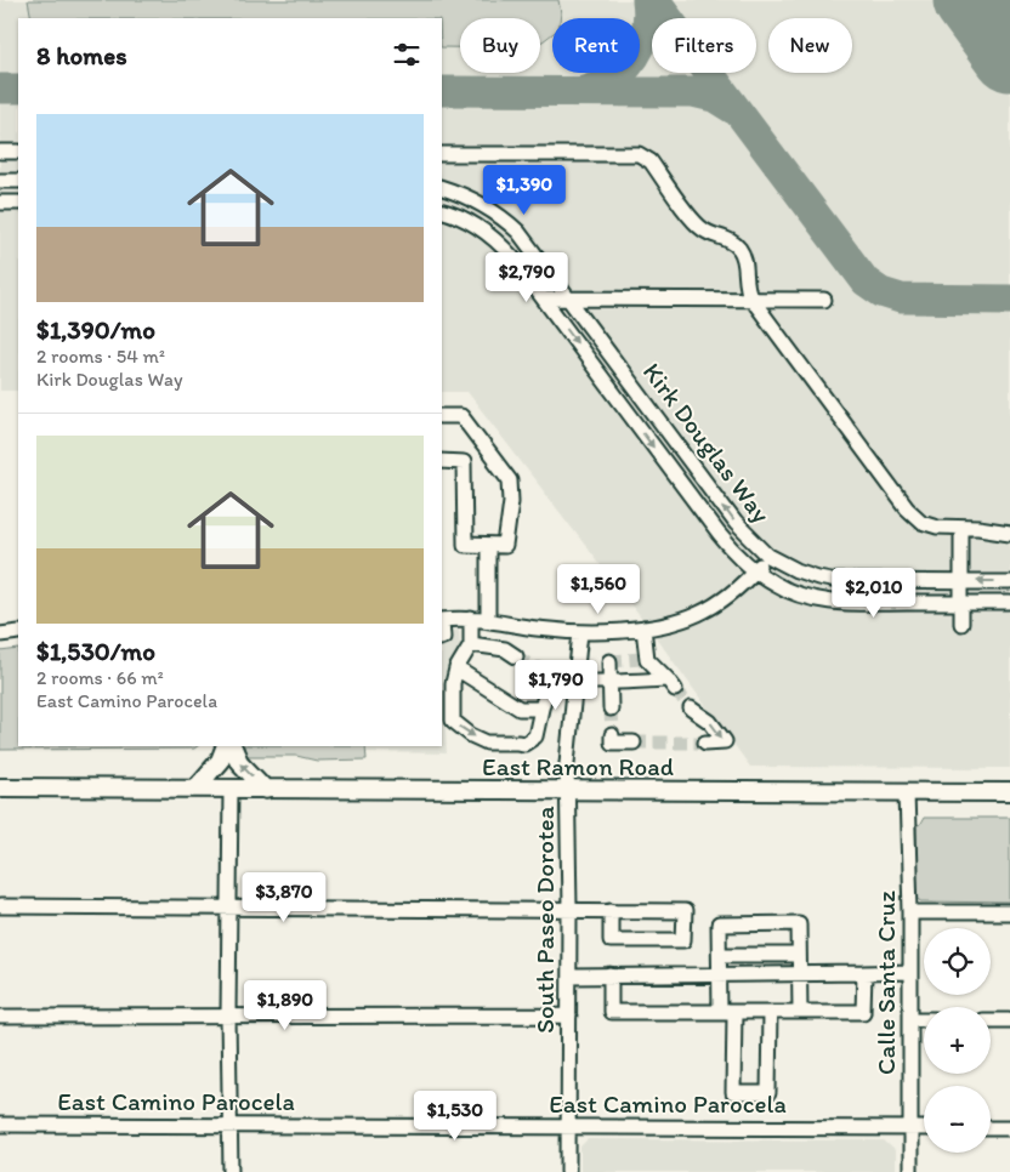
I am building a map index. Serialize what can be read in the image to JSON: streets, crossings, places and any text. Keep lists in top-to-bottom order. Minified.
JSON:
{"streets":{"main road":["East Ramon Road"],"street":["Kirk Douglas Way","South Paseo Dorotea","Calle Santa Cruz","East Camino Parocela"]},"crossings":[["East Ramon Road","South Paseo Dorotea"],["East Ramon Road","Calle Santa Cruz"],["South Paseo Dorotea","East Camino Parocela"],["Calle Santa Cruz","East Camino Parocela"]],"page":{"chip":["Buy","Rent","Filters","New"],"heading":"8 homes","list":[{"name":"$1,390/mo","note":"2 rooms · 54 m² · Kirk Douglas Way"},{"name":"$1,530/mo","note":"2 rooms · 66 m² · East Camino Parocela"}],"price":["$1,390","$2,790","$1,560","$2,010","$1,790","$3,870","$1,890","$1,530"],"map_buttons":["+","−"]}}
